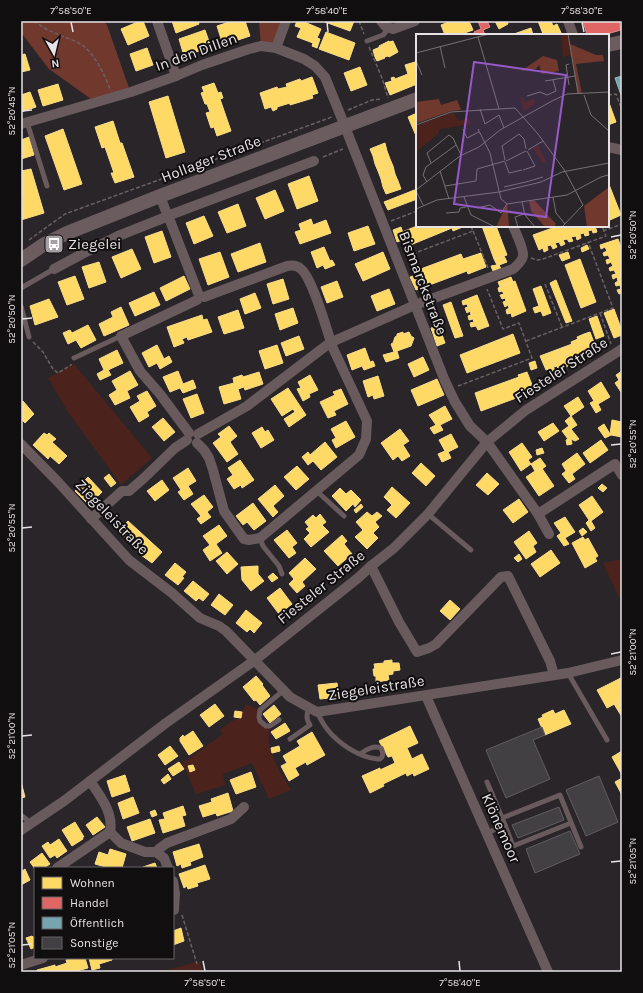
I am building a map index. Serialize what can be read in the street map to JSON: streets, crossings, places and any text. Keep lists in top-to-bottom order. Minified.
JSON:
{"streets":{"main road":["Hollager Straße"],"street":["In den Dillen","Bismarckstraße","Fiesteler Straße","Ziegeleistraße","Klönemoor"]},"crossings":[["In den Dillen","Hollager Straße"],["In den Dillen","Bismarckstraße"],["Hollager Straße","Bismarckstraße"],["Bismarckstraße","Fiesteler Straße"],["Fiesteler Straße","Ziegeleistraße"],["Ziegeleistraße","Klönemoor"]],"places":{"bus stop":["Ziegelei"]},"legend":["Wohnen","Handel","Öffentlich","Sonstige"],"north":"bottom","coordinates":["7°58'50\"E","7°58'40\"E","7°58'30\"E","52°20'45\"N","52°20'50\"N","52°20'55\"N","52°21'00\"N","52°21'05\"N"]}
